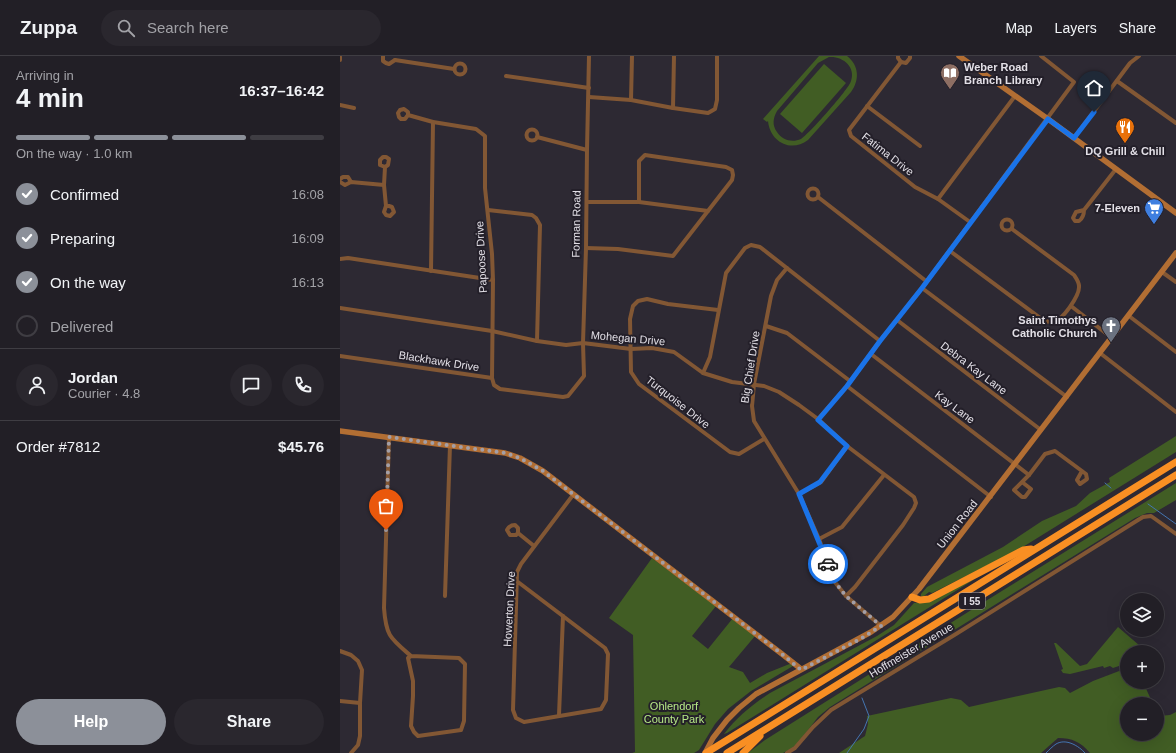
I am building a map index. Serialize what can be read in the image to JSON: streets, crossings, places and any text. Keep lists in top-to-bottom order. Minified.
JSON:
{"streets":{"highway":["I 55"],"main road":["Union Road"],"street":["Fatima Drive","Forman Road","Papoose Drive","Mohegan Drive","Blackhawk Drive","Big Chief Drive","Debra Kay Lane","Turquoise Drive","Kay Lane","Howerton Drive","Hoffmeister Avenue"]},"crossings":[["Forman Road","Mohegan Drive"],["Forman Road","Blackhawk Drive"],["Papoose Drive","Mohegan Drive"],["Papoose Drive","Blackhawk Drive"],["Mohegan Drive","Big Chief Drive"],["Mohegan Drive","Turquoise Drive"],["Big Chief Drive","Turquoise Drive"],["Big Chief Drive","Union Road"],["Debra Kay Lane","Union Road"],["Kay Lane","Union Road"],["Union Road","I 55"]],"parks":["Ohlendorf County Park"],"places":{"library":["Weber Road Branch Library"],"restaurant":["DQ Grill & Chill"],"supermarket":["7-Eleven"],"church":["Saint Timothys Catholic Church"]},"page":{"header":"Zuppa","search":"Search here","nav":["Map","Layers","Share"],"heading":["4 min","Arriving in","16:37–16:42"],"panel":["Jordan","Courier · 4.8","Order #7812","$45.76"],"bar":"On the way · 1.0 km","list":[["Confirmed","16:08"],["Preparing","16:09"],["On the way","16:13"],"Delivered"],"map_buttons":["+","−"],"buttons":["Help","Share"]}}
